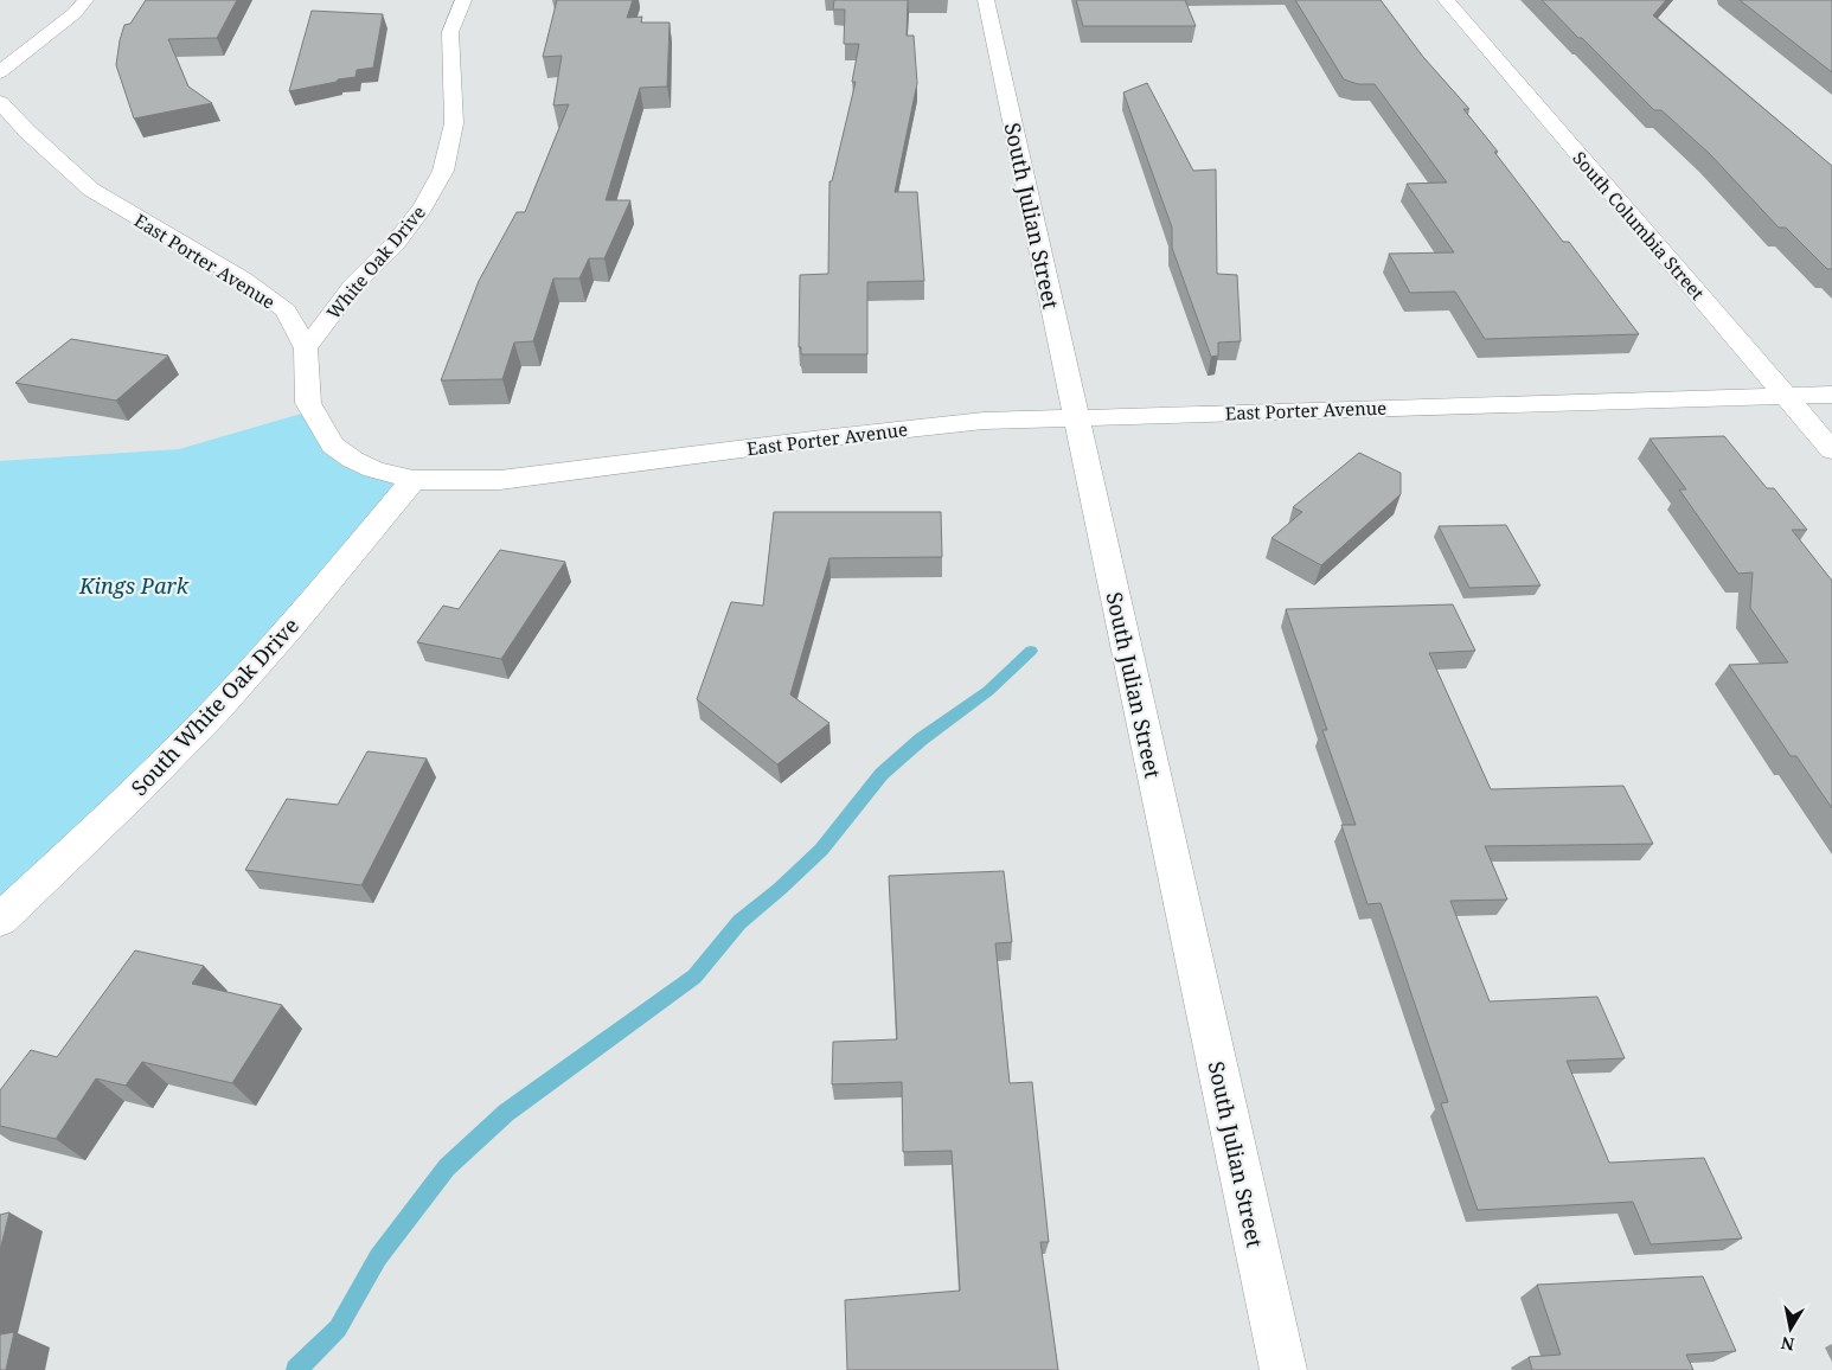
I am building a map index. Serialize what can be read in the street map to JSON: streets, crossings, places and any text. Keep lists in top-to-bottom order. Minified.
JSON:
{"streets":{"street":["South Julian Street","South Columbia Street","East Porter Avenue","White Oak Drive","South White Oak Drive"]},"crossings":[["South Julian Street","East Porter Avenue"],["South Columbia Street","East Porter Avenue"],["East Porter Avenue","White Oak Drive"],["East Porter Avenue","South White Oak Drive"]],"parks":["Kings Park"],"north":"bottom"}
